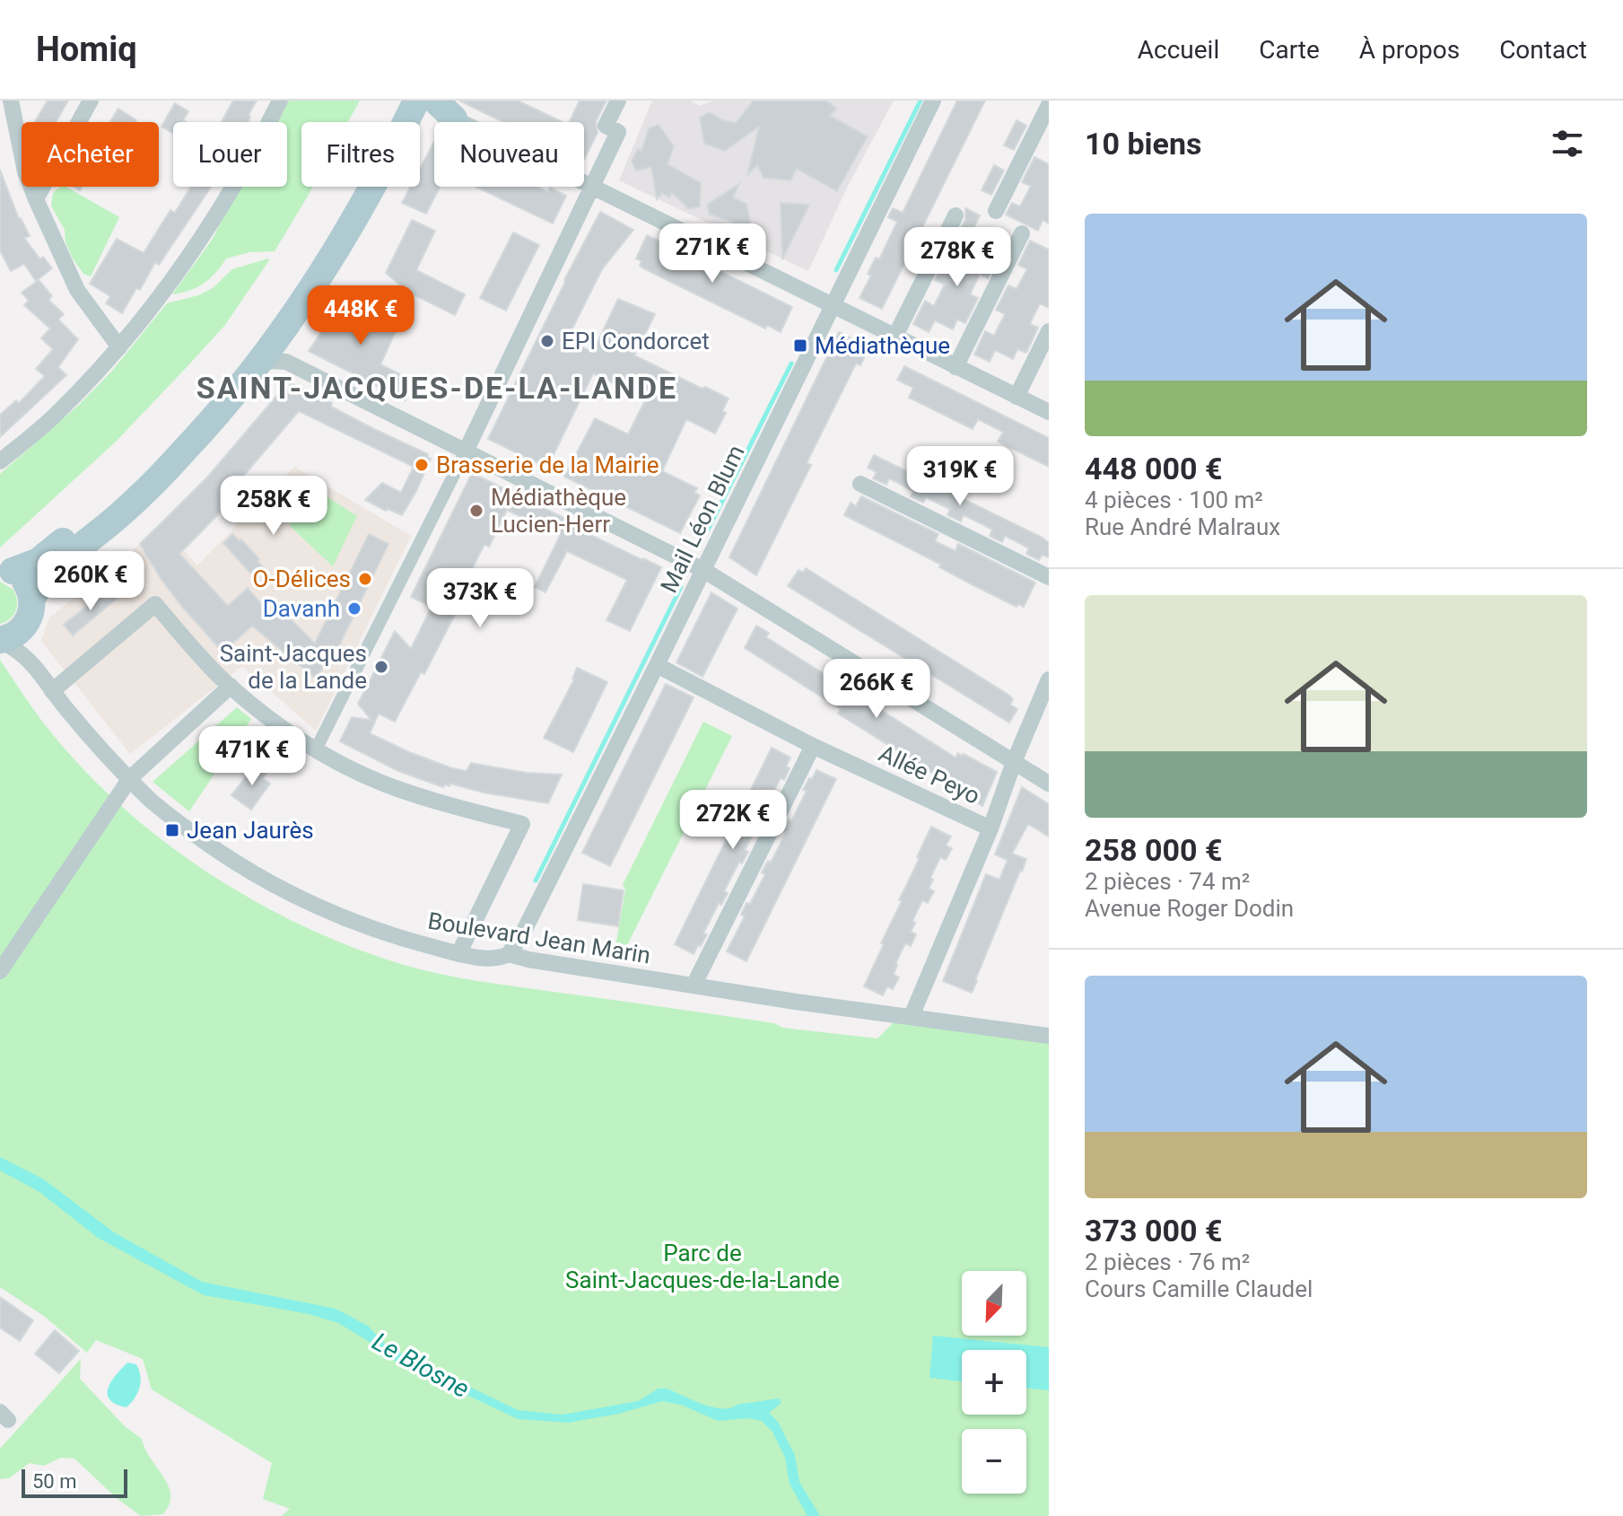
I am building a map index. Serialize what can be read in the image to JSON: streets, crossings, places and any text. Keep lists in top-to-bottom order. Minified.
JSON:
{"streets":{"street":["Mail Léon Blum","Allée Peyo","Boulevard Jean Marin"]},"crossings":[["Mail Léon Blum","Allée Peyo"],["Mail Léon Blum","Boulevard Jean Marin"]],"districts":["SAINT-JACQUES-DE-LA-LANDE"],"water":["Le Blosne"],"parks":["Parc de Saint-Jacques-de-la-Lande"],"places":{"other":["EPI Condorcet","Brasserie de la Mairie","Médiathèque Lucien-Herr","O-Délices","Davanh","Saint-Jacques de la Lande"],"transit":["Médiathèque","Jean Jaurès"]},"scale_bar":"50 m","north":"bottom left","page":{"header":"Homiq","nav":["Accueil","Carte","À propos","Contact"],"heading":"10 biens","chip":["Acheter","Louer","Filtres","Nouveau"],"list":[{"name":"448 000 €","note":"4 pièces · 100 m² · Rue André Malraux"},{"name":"258 000 €","note":"2 pièces · 74 m² · Avenue Roger Dodin"},{"name":"373 000 €","note":"2 pièces · 76 m² · Cours Camille Claudel"}],"price":["271K €","278K €","448K €","319K €","258K €","260K €","373K €","266K €","471K €","272K €"],"map_buttons":["+","−"],"scale":"50 m"}}
